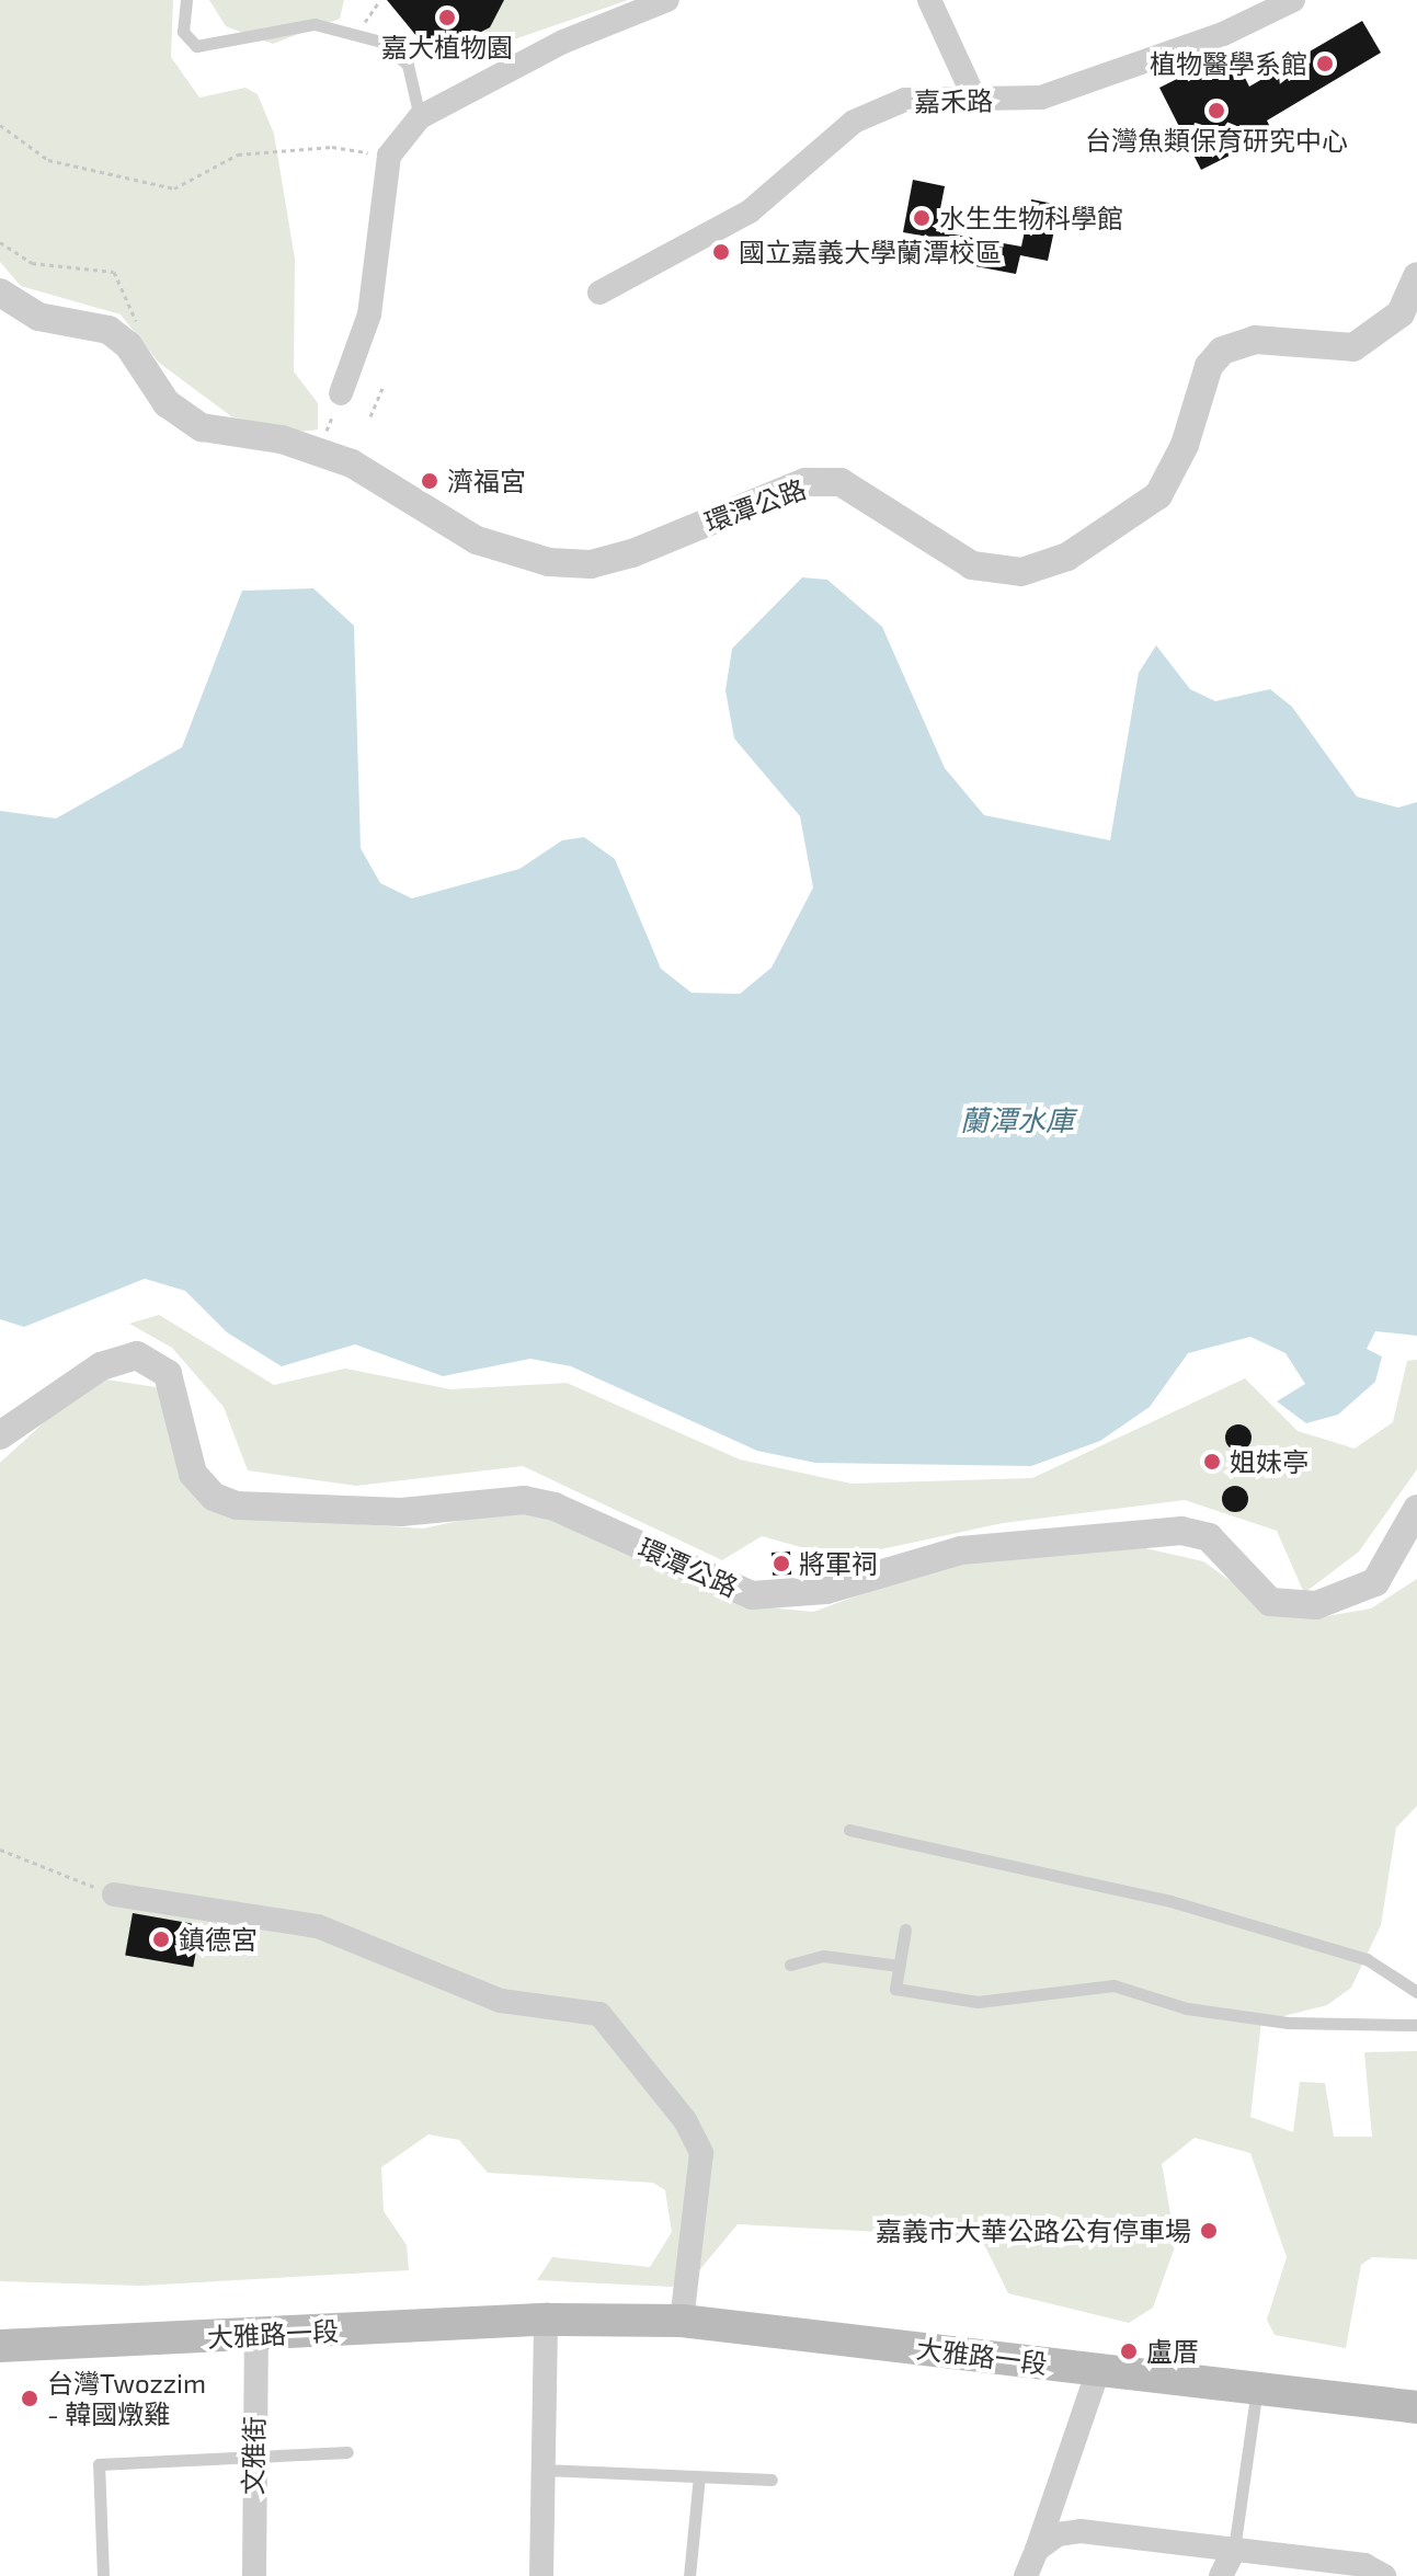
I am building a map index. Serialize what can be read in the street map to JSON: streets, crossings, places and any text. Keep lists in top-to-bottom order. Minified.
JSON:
{"streets":{"main road":["大雅路一段"],"street":["嘉禾路","環潭公路","文雅街"]},"crossings":[["大雅路一段","文雅街"]],"water":["蘭潭水庫"],"places":["嘉大植物園","植物醫學系館","台灣魚類保育研究中心","水生生物科學館","國立嘉義大學蘭潭校區","濟福宮","姐妹亭","將軍祠","鎮德宮","嘉義市大華公路公有停車場","盧厝","台灣Twozzim - 韓國燉雞"]}
